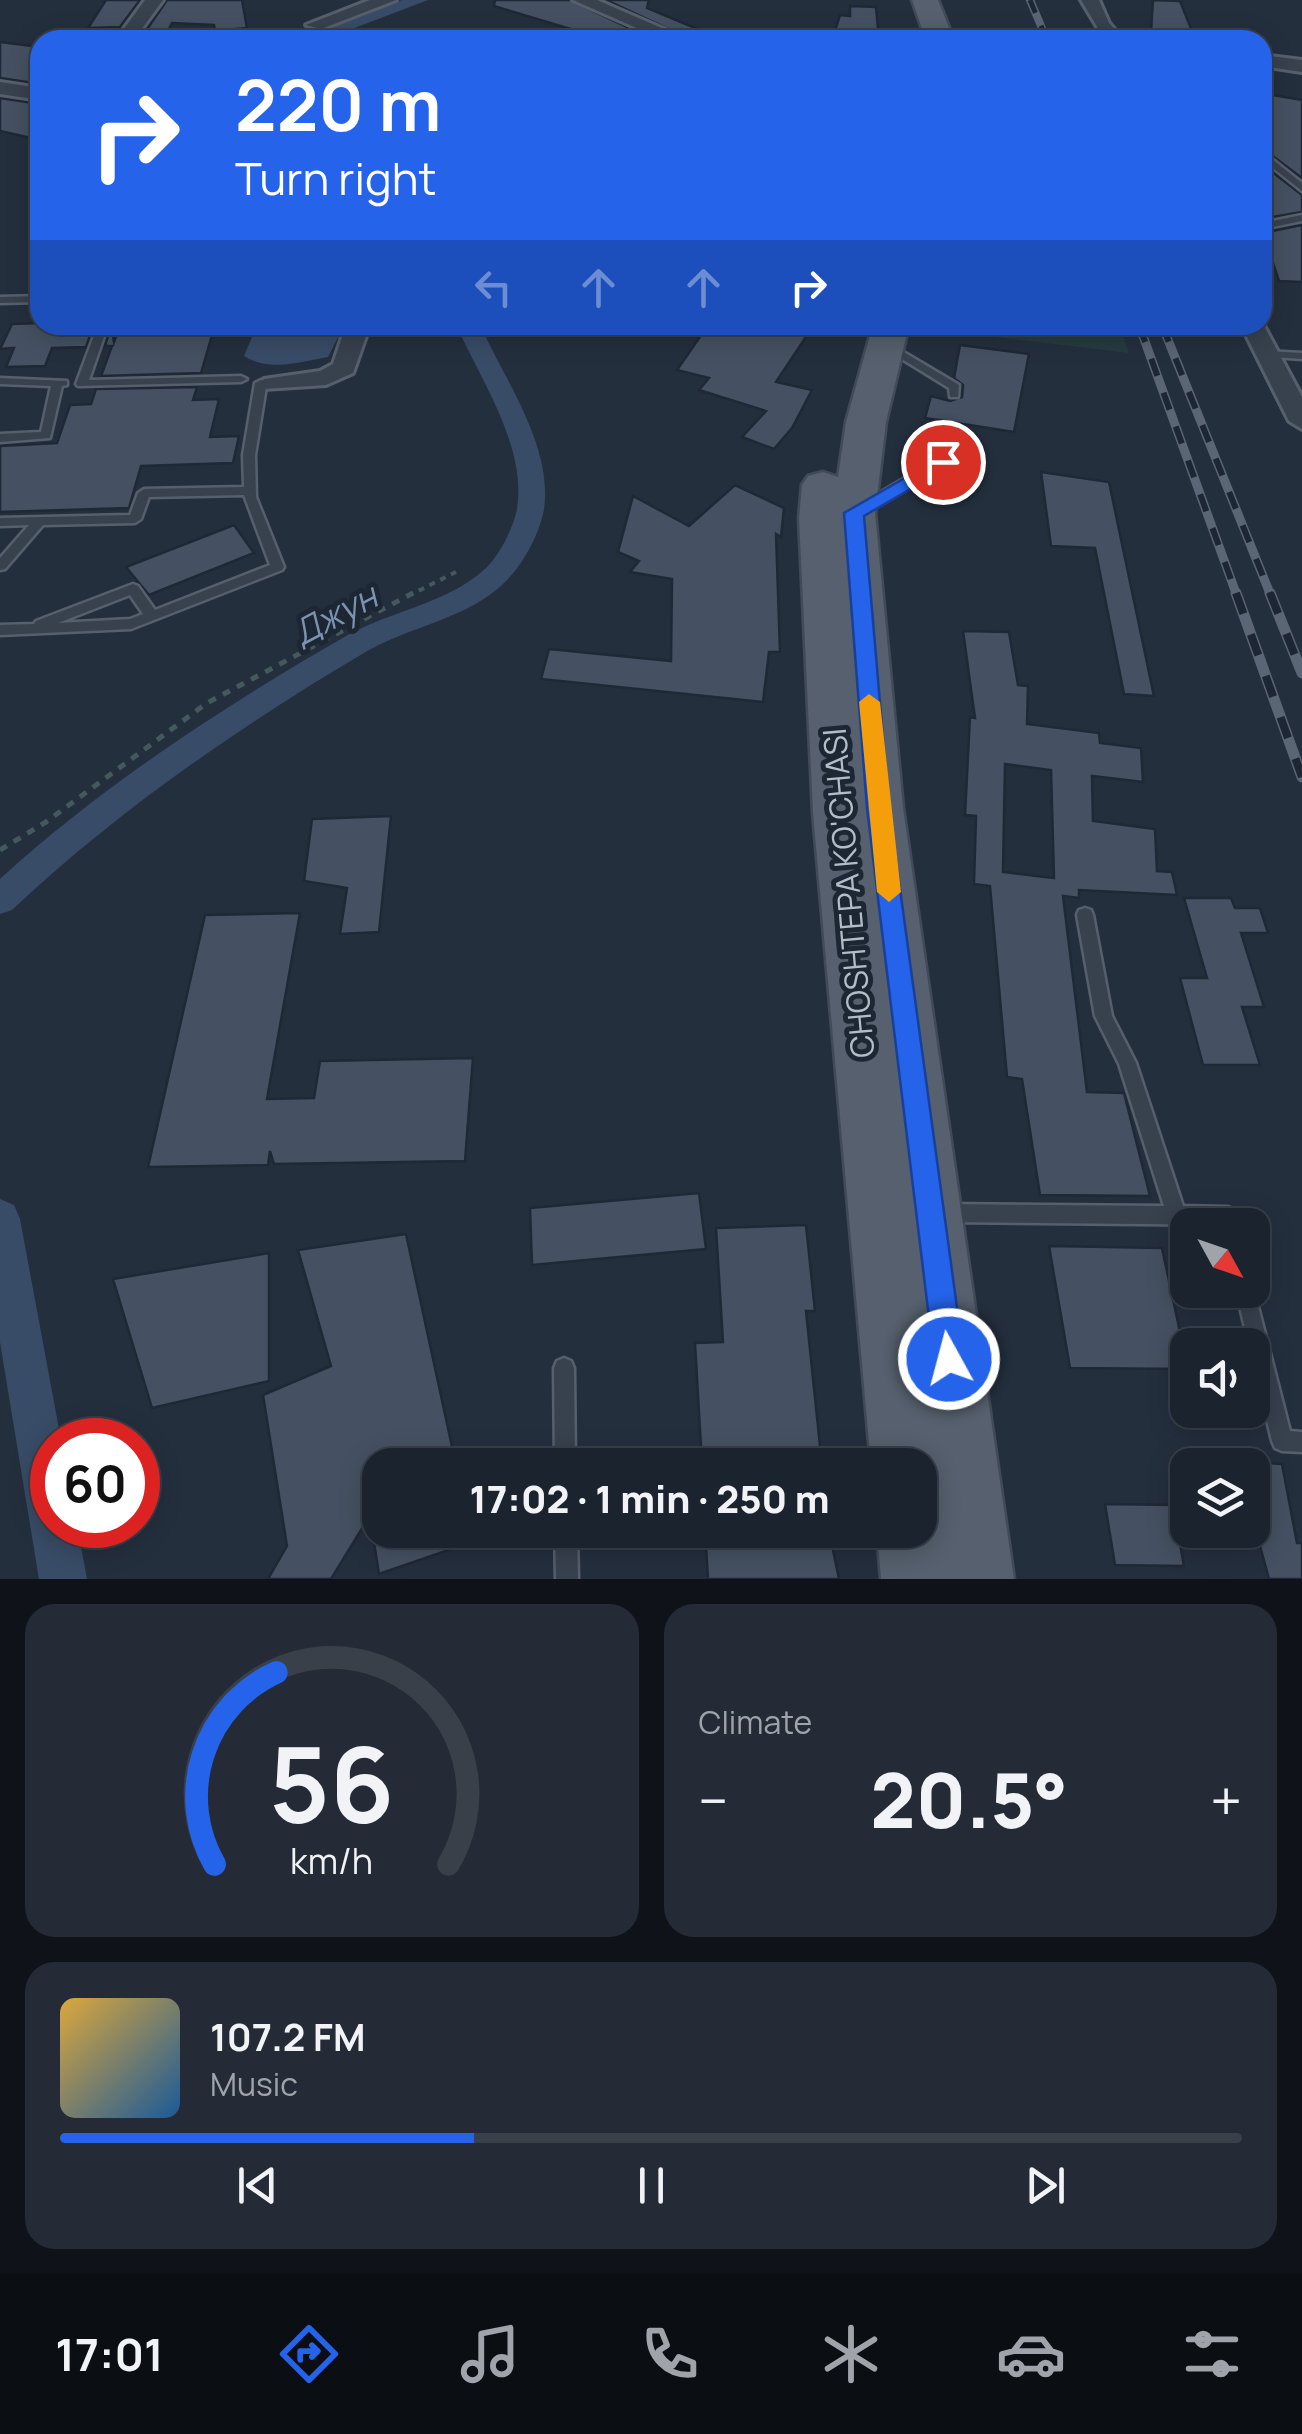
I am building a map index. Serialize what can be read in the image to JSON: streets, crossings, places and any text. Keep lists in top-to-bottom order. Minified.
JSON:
{"streets":{"main road":["CHOSHTEPA KO'CHASI"]},"water":["Джун"],"north":"bottom right","page":{"turn":["220 m","Turn right"],"limit":"60","trip":"17:02 · 1 min · 250 m","tile":"Climate","heat":["−","20.5°","+"],"song":["107.2 FM","Music"],"tabs":"17:01","gauge":["56","km/h"]}}
